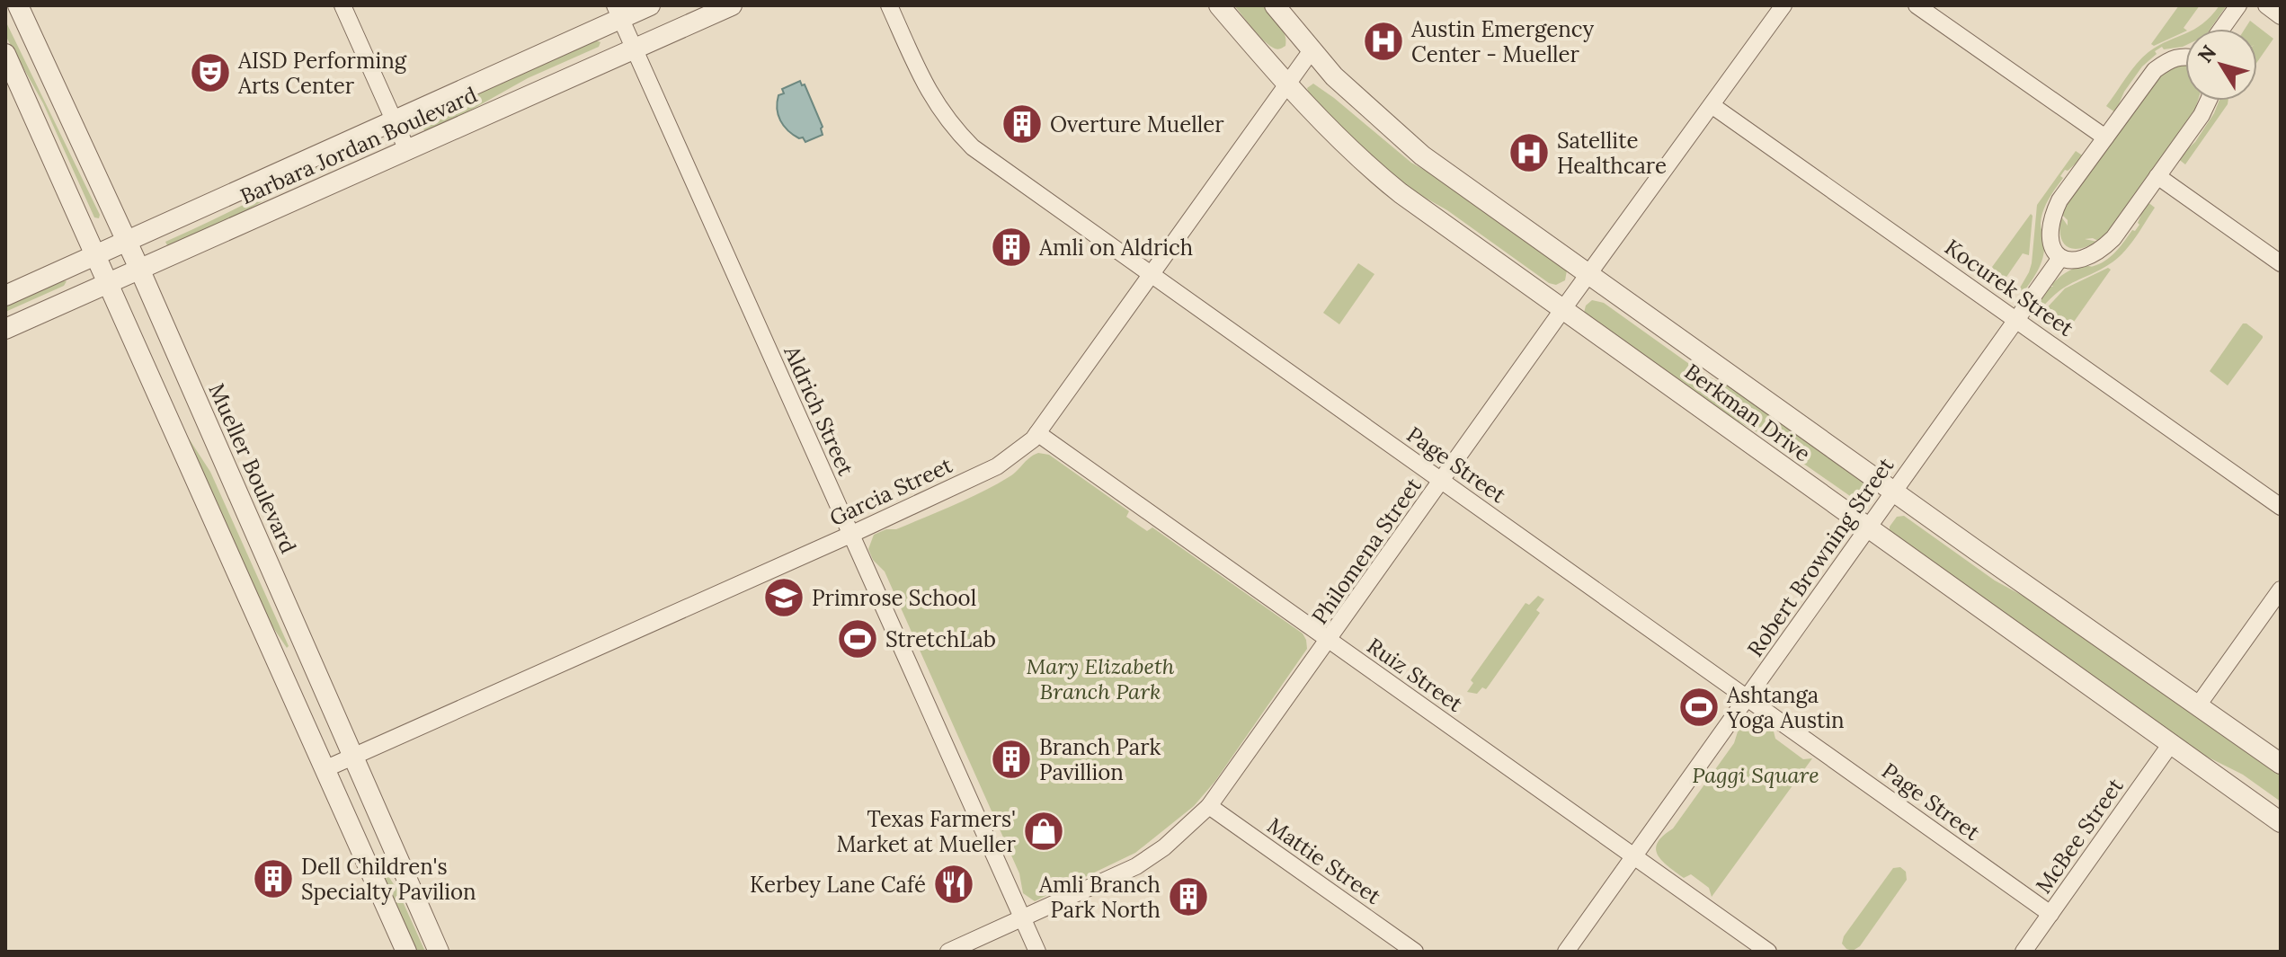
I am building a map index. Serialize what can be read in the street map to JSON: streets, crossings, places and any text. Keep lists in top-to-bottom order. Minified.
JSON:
{"streets":{"street":["Barbara Jordan Boulevard","Kocurek Street","Aldrich Street","Berkman Drive","Page Street","Mueller Boulevard","Garcia Street","Philomena Street","Robert Browning Street","Ruiz Street","McBee Street","Mattie Street"]},"crossings":[["Barbara Jordan Boulevard","Aldrich Street"],["Barbara Jordan Boulevard","Mueller Boulevard"],["Kocurek Street","Philomena Street"],["Kocurek Street","Robert Browning Street"],["Aldrich Street","Garcia Street"],["Aldrich Street","Philomena Street"],["Berkman Drive","Garcia Street"],["Berkman Drive","Philomena Street"],["Berkman Drive","Robert Browning Street"],["Berkman Drive","McBee Street"],["Page Street","Garcia Street"],["Page Street","Philomena Street"],["Page Street","Robert Browning Street"],["Page Street","McBee Street"],["Mueller Boulevard","Garcia Street"],["Garcia Street","Ruiz Street"],["Philomena Street","Ruiz Street"],["Philomena Street","Mattie Street"],["Robert Browning Street","Ruiz Street"]],"parks":["Mary Elizabeth Branch Park","Paggi Square"],"places":{"hospital":["Austin Emergency Center - Mueller","Satellite Healthcare"],"theatre":["AISD Performing Arts Center"],"building":["Overture Mueller","Amli on Aldrich","Branch Park Pavillion","Dell Children's Specialty Pavilion","Amli Branch Park North"],"school or university":["Primrose School"],"sports":["StretchLab","Ashtanga Yoga Austin"],"shop":["Texas Farmers' Market at Mueller"],"restaurant":["Kerbey Lane Café"]},"north":"top left"}
